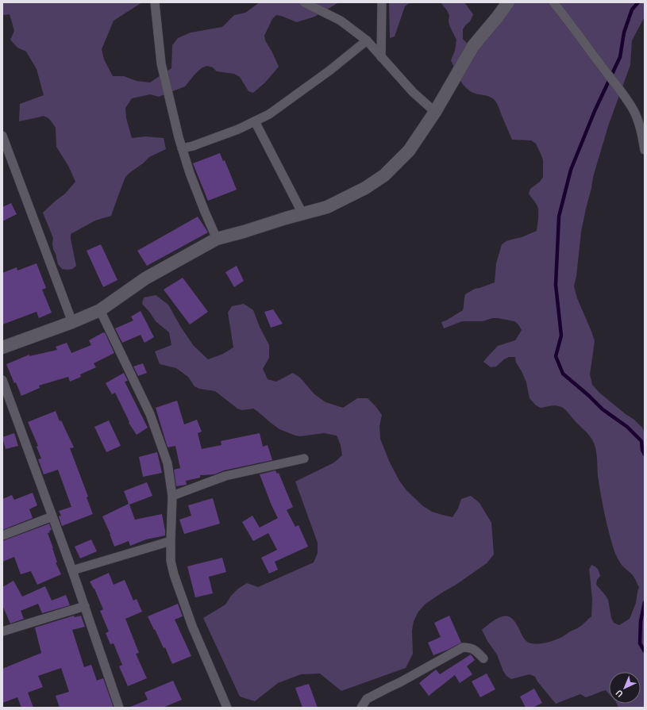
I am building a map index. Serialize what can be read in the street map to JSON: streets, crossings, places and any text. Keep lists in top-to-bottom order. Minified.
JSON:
{"north":"bottom left"}
